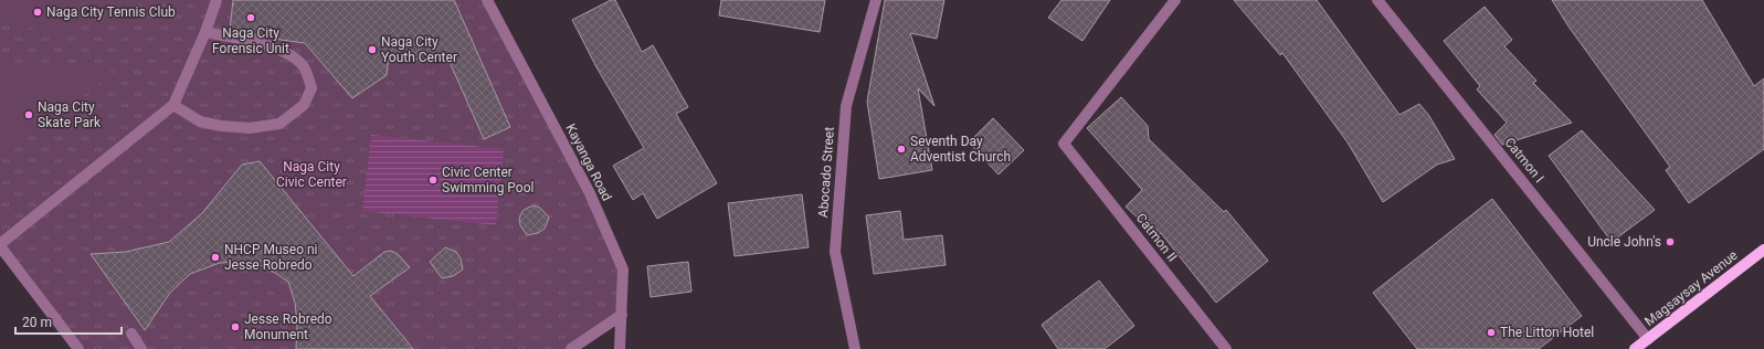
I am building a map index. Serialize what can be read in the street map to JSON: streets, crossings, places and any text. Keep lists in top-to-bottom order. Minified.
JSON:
{"streets":{"main road":["Magsaysay Avenue"],"street":["Catmon I","Kayanga Road","Abocado Street","Catmon II"]},"crossings":[["Catmon I","Magsaysay Avenue"]],"parks":["Naga City Civic Center"],"places":["Naga City Tennis Club","Naga City Forensic Unit","Naga City Youth Center","Naga City Skate Park","Seventh Day Adventist Church","Civic Center Swimming Pool","Uncle John's","NHCP Museo ni Jesse Robredo","Jesse Robredo Monument","The Litton Hotel"],"scale_bar":"20 m"}
